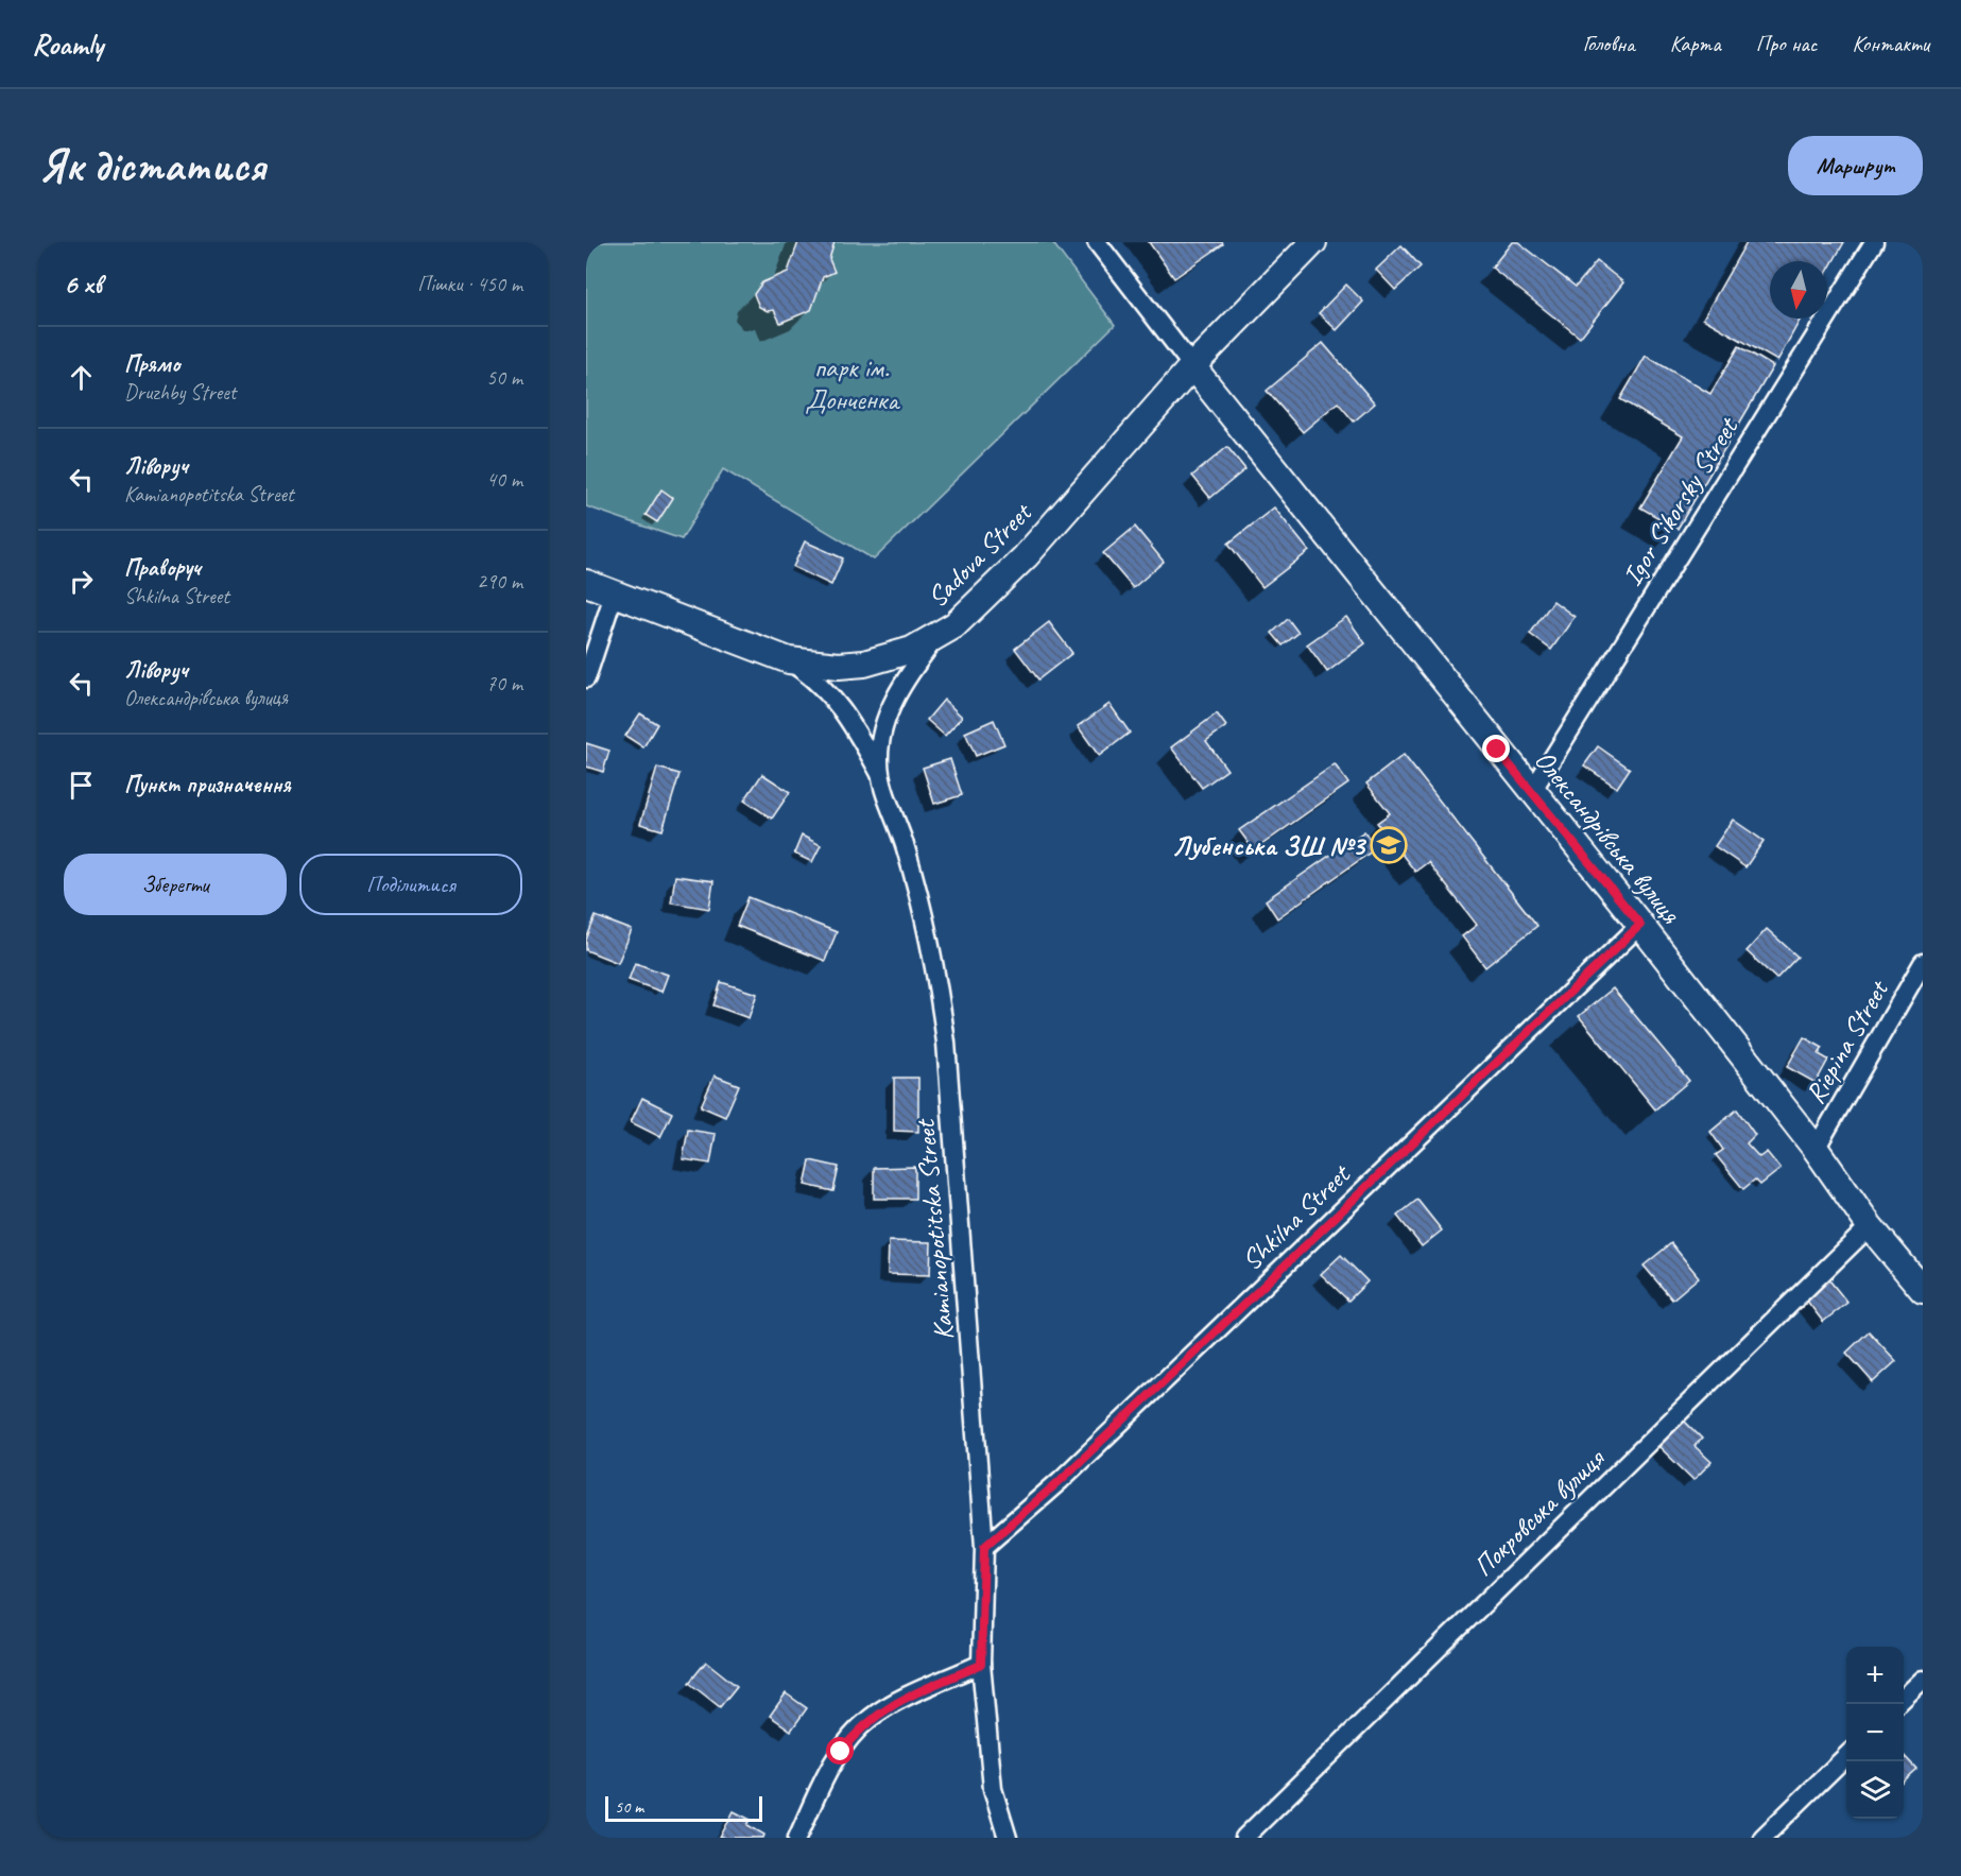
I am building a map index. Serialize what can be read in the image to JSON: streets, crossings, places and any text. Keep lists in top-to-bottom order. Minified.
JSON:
{"streets":{"main road":["Sadova Street","Олександрівська вулиця"],"street":["Igor Sikorsky Street","Riepina Street","Shkilna Street","Kamianopotitska Street","Покровська вулиця"]},"crossings":[["Igor Sikorsky Street","Олександрівська вулиця"],["Sadova Street","Олександрівська вулиця"],["Sadova Street","Kamianopotitska Street"],["Олександрівська вулиця","Riepina Street"],["Олександрівська вулиця","Shkilna Street"],["Олександрівська вулиця","Покровська вулиця"],["Shkilna Street","Kamianopotitska Street"]],"parks":["парк ім. Донченка"],"places":{"school or university":["Лубенська ЗШ №3"]},"scale_bar":"50 m","north":"bottom","page":{"header":"Roamly","nav":["Головна","Карта","Про нас","Контакти"],"buttons":["Маршрут",["Зберегти","Поділитися"]],"title":"Як дістатися","heading":["6 хв","Пішки · 450 m"],"list":[["Прямо","Druzhby Street","50 m"],["Ліворуч","Kamianopotitska Street","40 m"],["Праворуч","Shkilna Street","290 m"],["Ліворуч","Олександрівська вулиця","70 m"],"Пункт призначення"],"map_buttons":["+","−"],"scale":"50 m"}}
